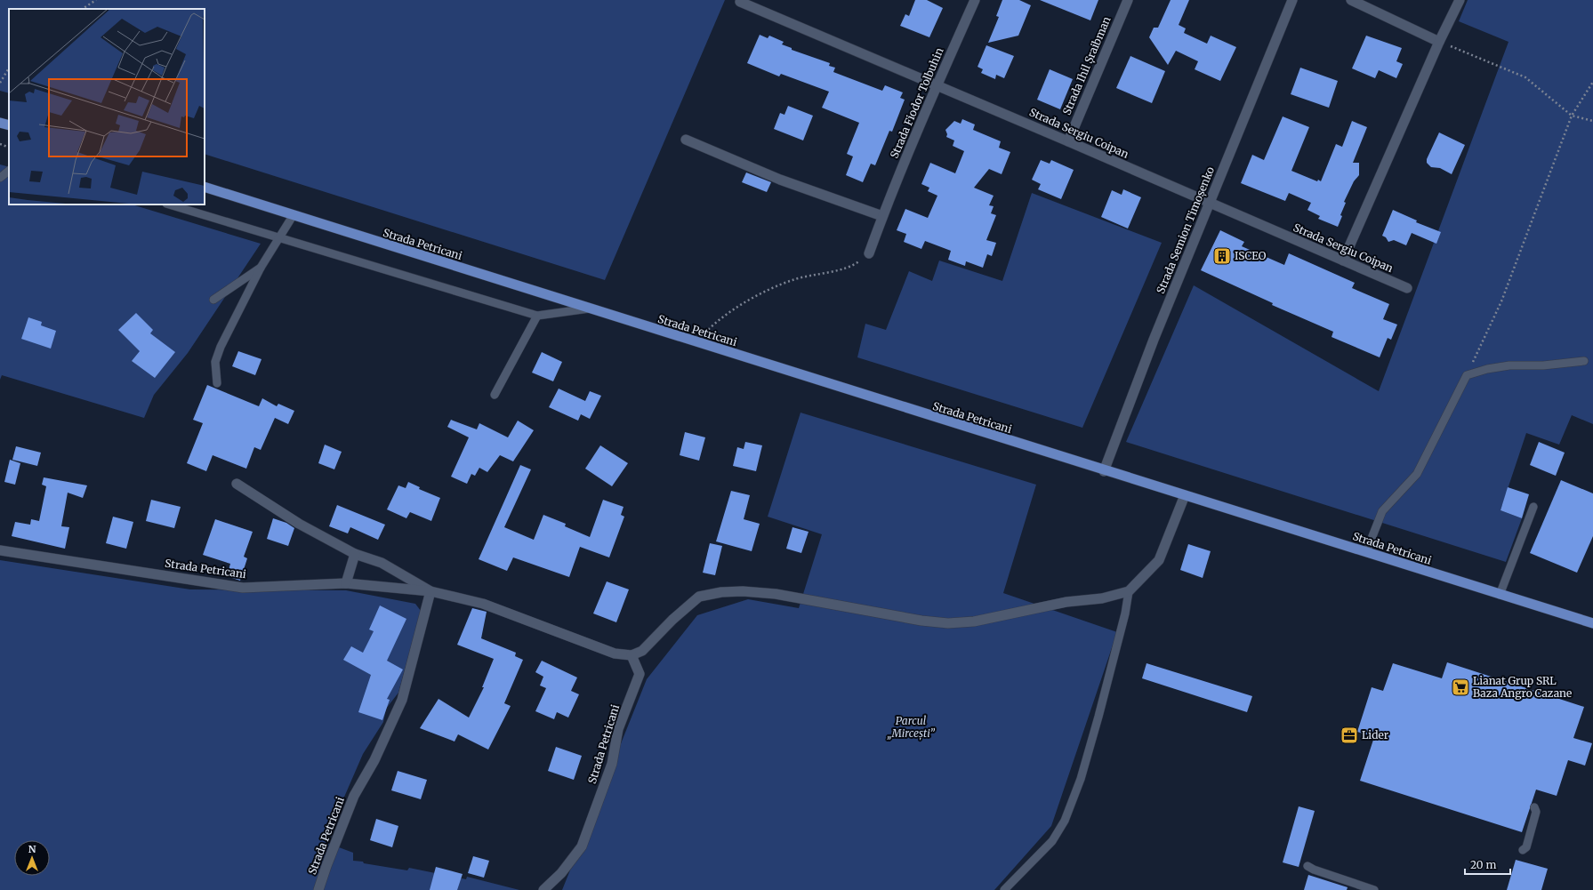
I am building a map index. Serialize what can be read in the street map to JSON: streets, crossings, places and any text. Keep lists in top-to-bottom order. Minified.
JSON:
{"streets":{"main road":["Strada Petricani"],"street":["Strada Ihil Șraibman","Strada Fiodor Tolbuhin","Strada Sergiu Coipan","Strada Semion Timoșenko"]},"crossings":[["Strada Ihil Șraibman","Strada Sergiu Coipan"],["Strada Fiodor Tolbuhin","Strada Sergiu Coipan"],["Strada Sergiu Coipan","Strada Semion Timoșenko"],["Strada Semion Timoșenko","Strada Petricani"]],"parks":["Parcul „Mircești”"],"places":{"building":["ISCEO"],"supermarket":["Lianat Grup SRL Baza Angro Cazane"],"office":["Lider"]},"scale_bar":"20 m","north":"top"}
